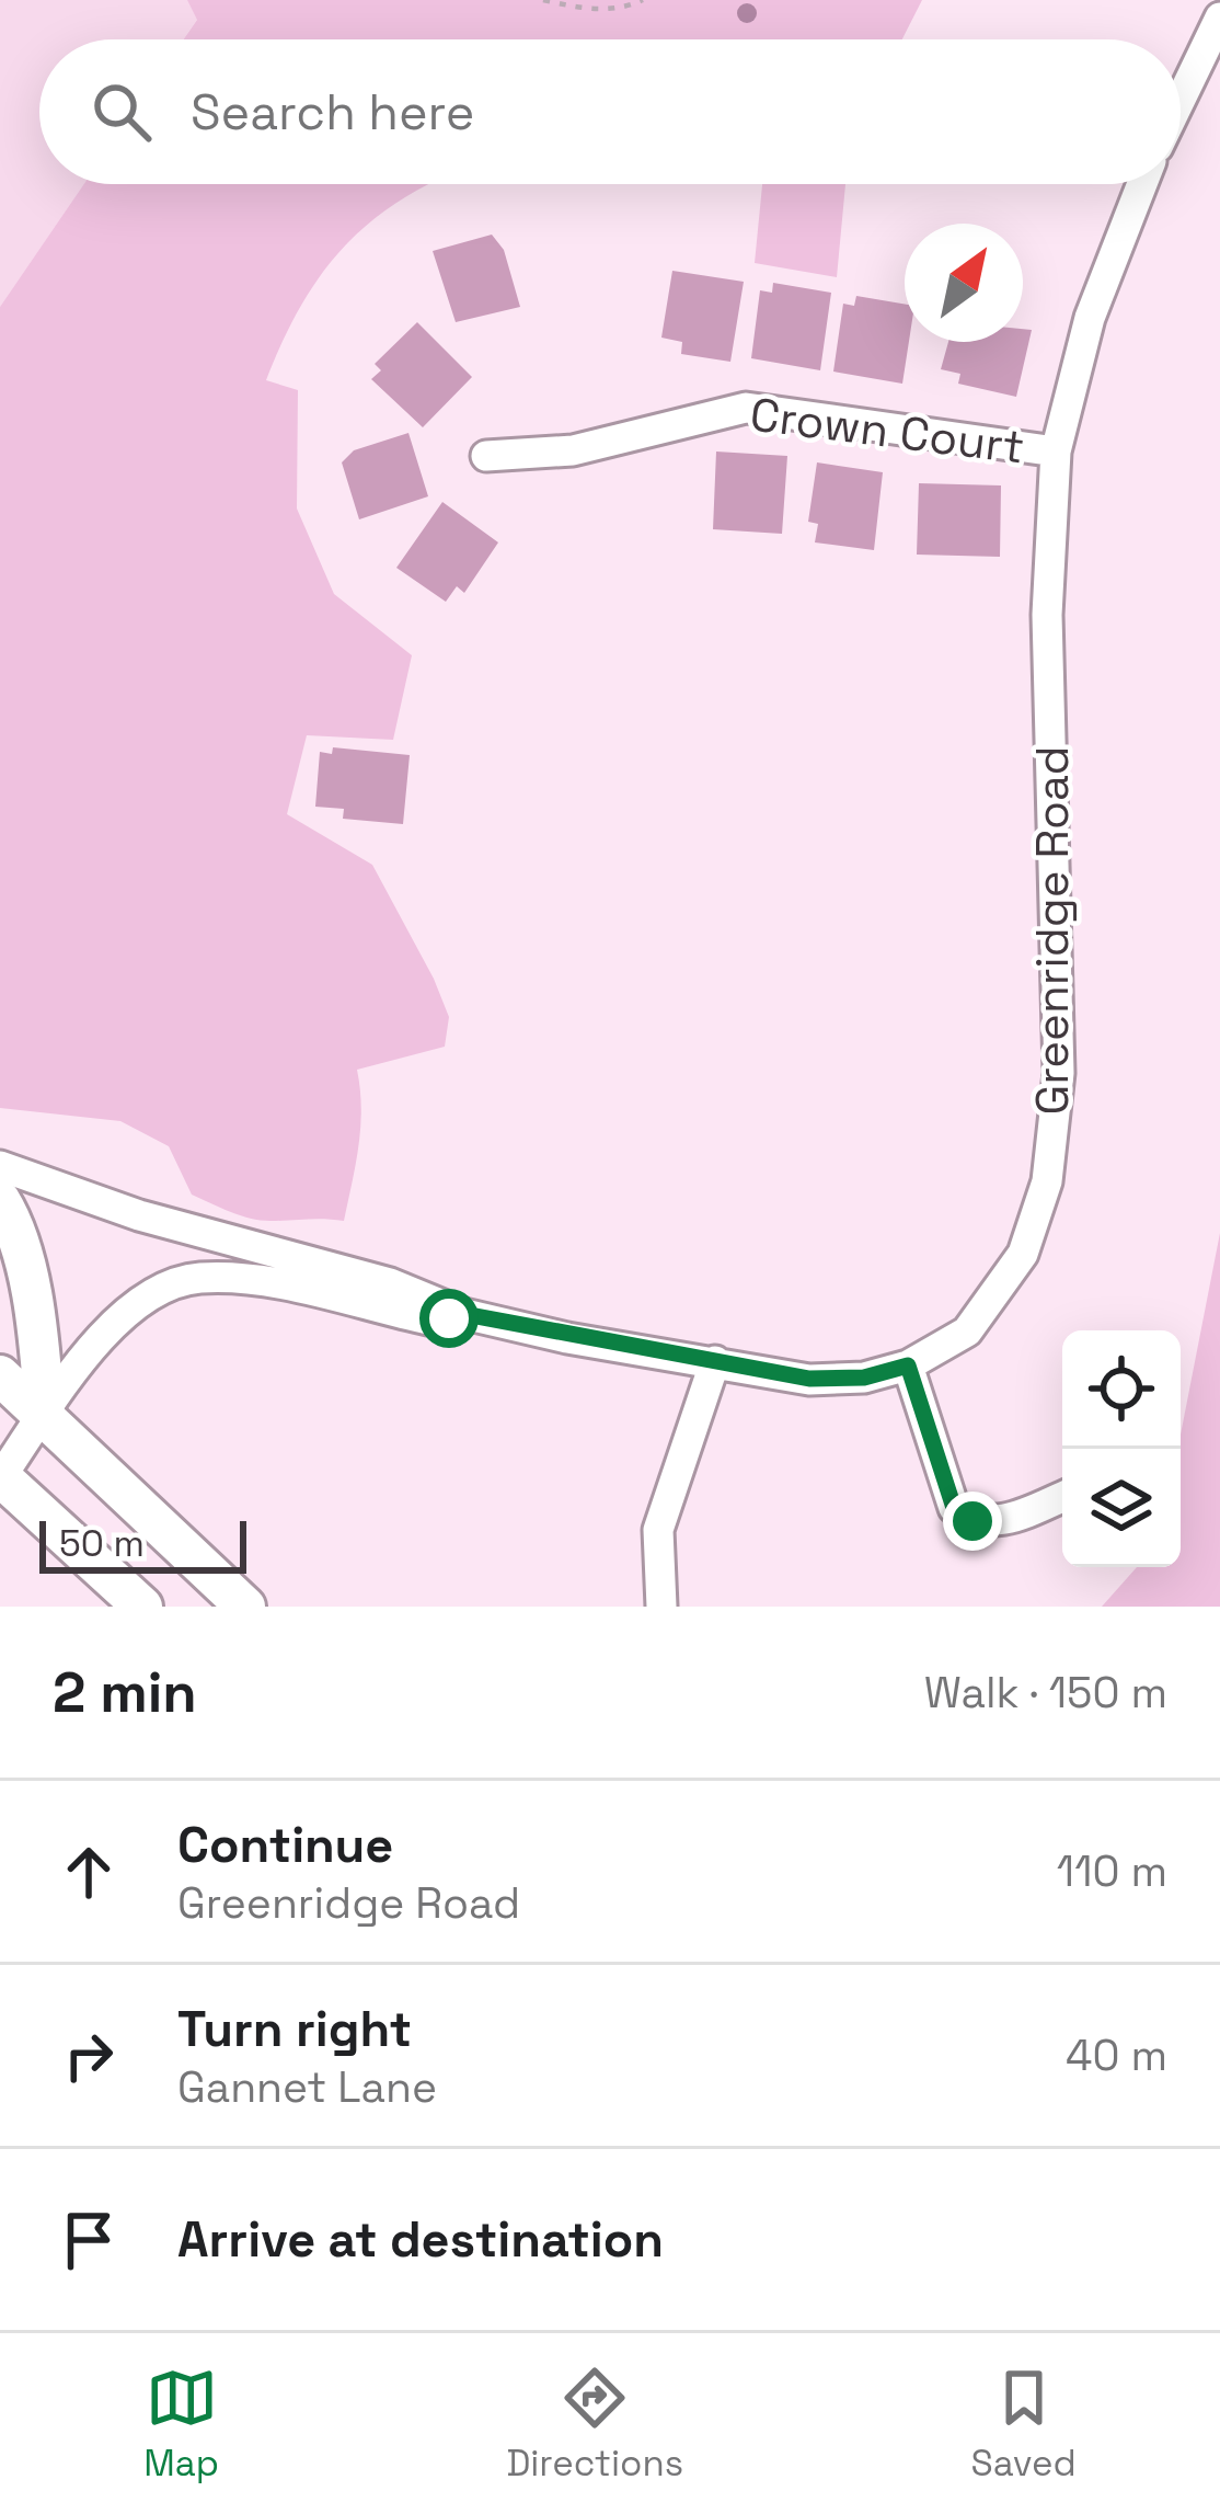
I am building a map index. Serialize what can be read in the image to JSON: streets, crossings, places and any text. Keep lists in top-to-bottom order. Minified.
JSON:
{"streets":{"street":["Crown Court","Greenridge Road"]},"crossings":[["Crown Court","Greenridge Road"]],"scale_bar":"50 m","north":"top right","page":{"search":"Search here","scale":"50 m","heading":["2 min","Walk · 150 m"],"list":[["Continue","Greenridge Road","110 m"],["Turn right","Gannet Lane","40 m"],"Arrive at destination"],"nav":["Map","Directions","Saved"]}}
